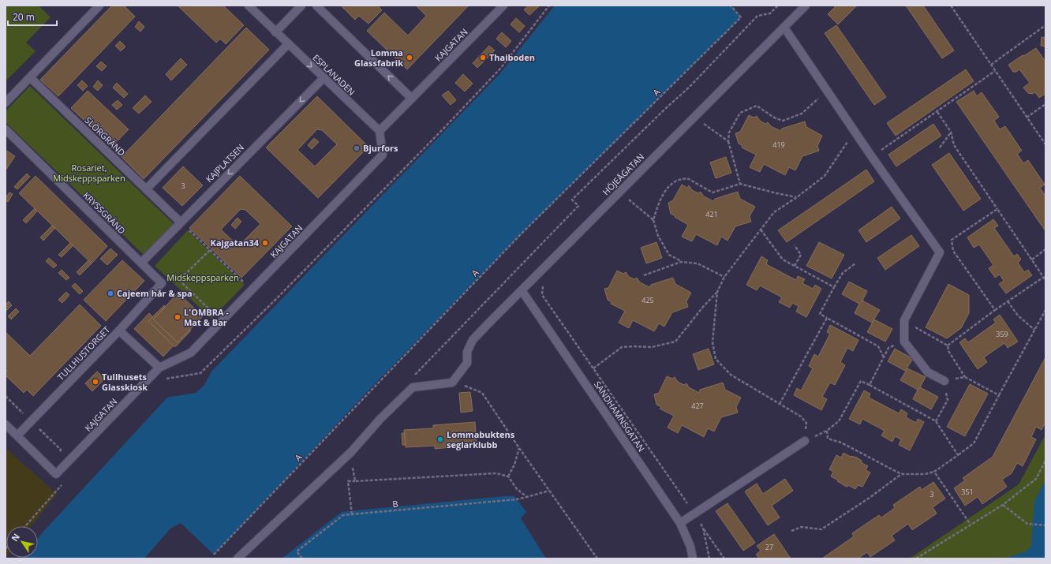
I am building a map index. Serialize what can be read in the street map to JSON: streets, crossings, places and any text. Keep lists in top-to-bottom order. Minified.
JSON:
{"streets":{"street":["KAJGATAN","ESPLANADEN","SLÖRGRÄND","KAJPLATSEN","HÖJEÅGATAN","KRYSSGRÄND","TULLHUSTORGET","SANDHAMNSGATAN"],"path":["A","B"]},"crossings":[["KAJGATAN","ESPLANADEN"],["KAJGATAN","TULLHUSTORGET"],["ESPLANADEN","KAJPLATSEN"],["SLÖRGRÄND","KAJPLATSEN"],["KAJPLATSEN","KRYSSGRÄND"],["HÖJEÅGATAN","SANDHAMNSGATAN"],["KRYSSGRÄND","TULLHUSTORGET"]],"parks":["Rosariet, Midskeppsparken","Midskeppsparken"],"places":["Lomma Glassfabrik","Thaiboden","Bjurfors","Kajgatan34","Cajeem hår & spa","L'OMBRA - Mat & Bar","Tullhusets Glasskiosk","Lommabuktens seglarklubb"],"house_numbers":["419","3","421","425","359","427","351","3","27"],"scale_bar":"20 m","north":"top left"}
